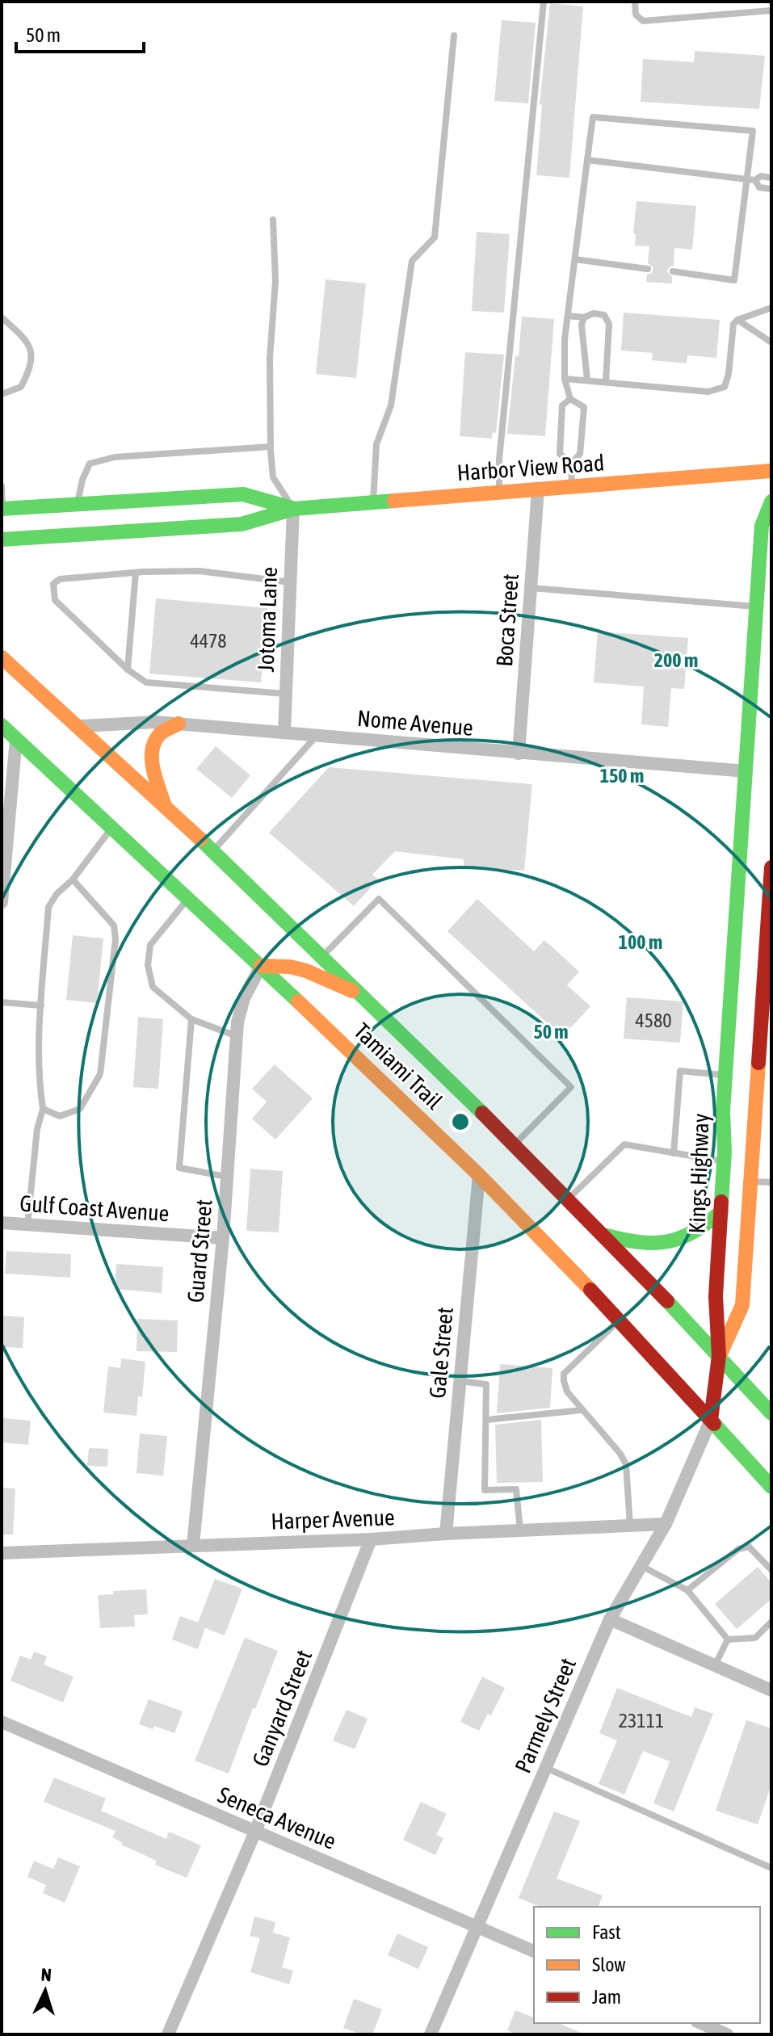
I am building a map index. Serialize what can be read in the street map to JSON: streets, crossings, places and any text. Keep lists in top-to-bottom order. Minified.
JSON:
{"streets":{"main road":["Harbor View Road","Tamiami Trail","Kings Highway"],"street":["Jotoma Lane","Boca Street","Nome Avenue","Gulf Coast Avenue","Guard Street","Gale Street","Harper Avenue","Ganyard Street","Parmely Street","Seneca Avenue"]},"crossings":[["Harbor View Road","Jotoma Lane"],["Harbor View Road","Boca Street"],["Jotoma Lane","Nome Avenue"],["Boca Street","Nome Avenue"],["Nome Avenue","Tamiami Trail"],["Nome Avenue","Kings Highway"],["Tamiami Trail","Kings Highway"],["Tamiami Trail","Guard Street"],["Tamiami Trail","Gale Street"],["Tamiami Trail","Parmely Street"],["Gulf Coast Avenue","Guard Street"],["Guard Street","Harper Avenue"],["Gale Street","Harper Avenue"],["Harper Avenue","Ganyard Street"],["Harper Avenue","Parmely Street"],["Ganyard Street","Seneca Avenue"],["Parmely Street","Seneca Avenue"]],"house_numbers":["4478","4580","23111"],"legend":["Fast","Slow","Jam"],"scale_bar":"50 m","north":"top","rings":["200 m","150 m","100 m","50 m"]}
